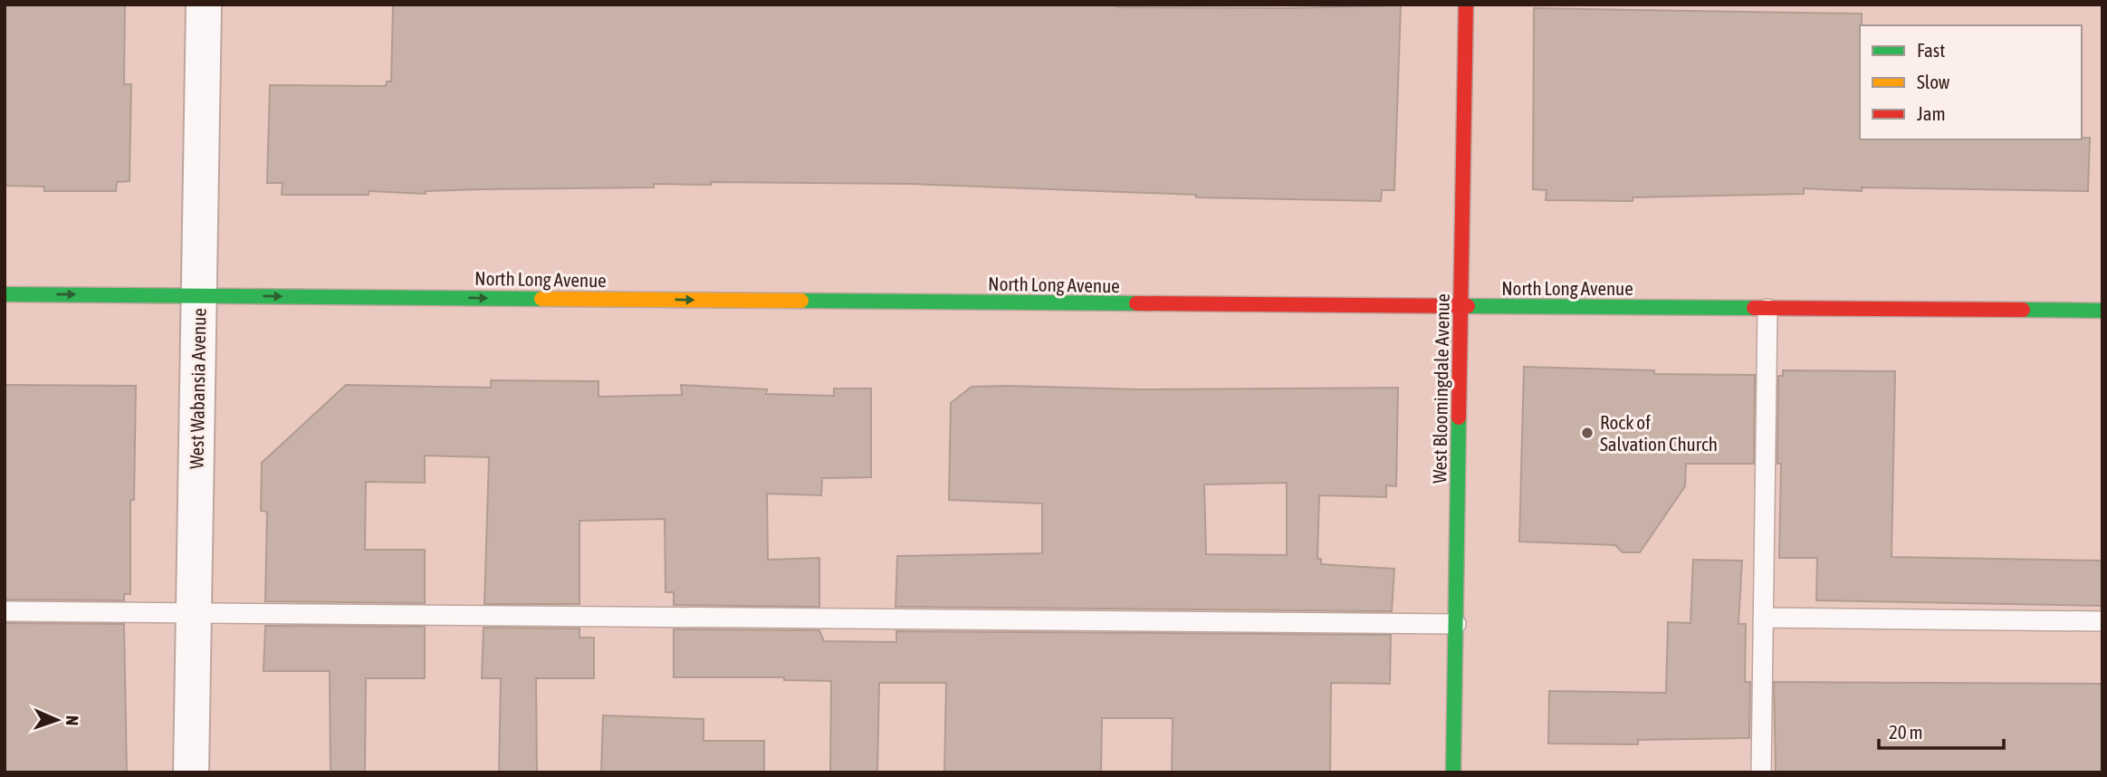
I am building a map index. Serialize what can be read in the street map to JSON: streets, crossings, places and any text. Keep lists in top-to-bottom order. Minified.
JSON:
{"streets":{"street":["North Long Avenue","West Wabansia Avenue","West Bloomingdale Avenue"]},"crossings":[["North Long Avenue","West Wabansia Avenue"],["North Long Avenue","West Bloomingdale Avenue"]],"one_way":["North Long Avenue"],"places":["Rock of Salvation Church"],"legend":["Fast","Slow","Jam"],"scale_bar":"20 m","north":"right"}
